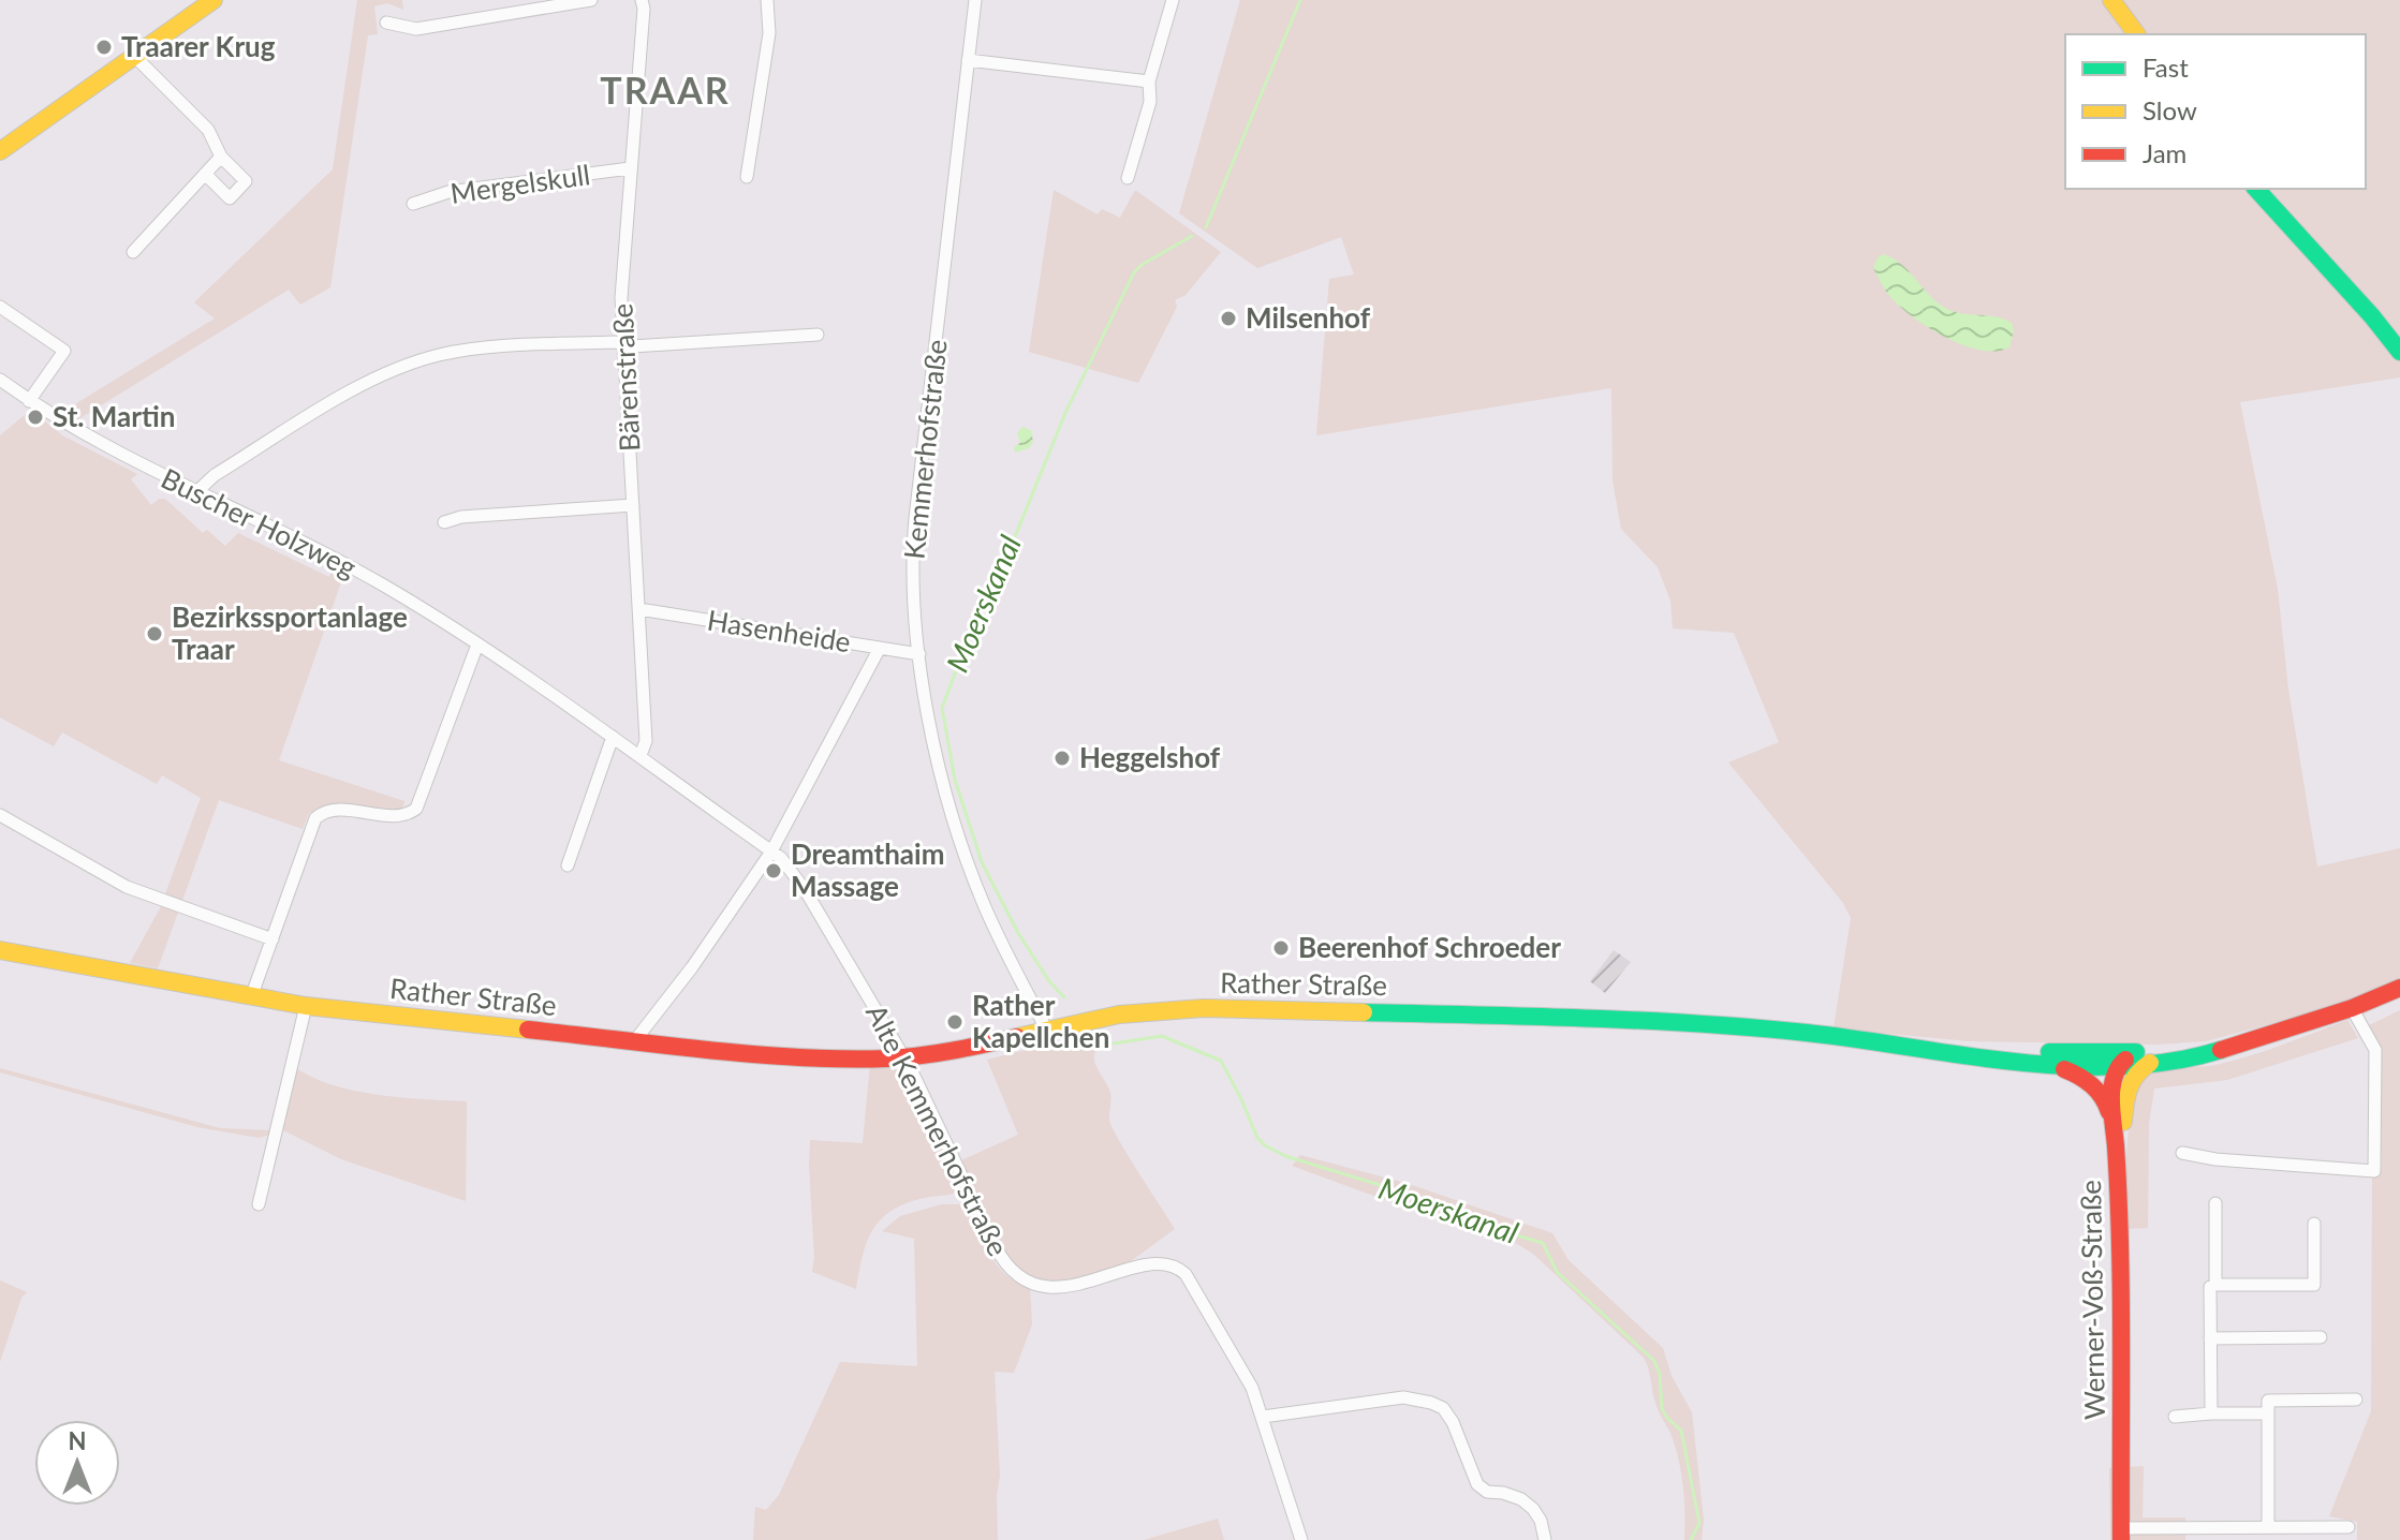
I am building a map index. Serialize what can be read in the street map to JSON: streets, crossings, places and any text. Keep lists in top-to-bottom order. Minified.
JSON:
{"streets":{"street":["Mergelskull","Bärenstraße","Kemmerhofstraße","Buscher Holzweg","Hasenheide","Rather Straße","Alte Kemmerhofstraße","Werner-Voß-Straße"]},"crossings":[["Mergelskull","Bärenstraße"],["Bärenstraße","Buscher Holzweg"],["Bärenstraße","Hasenheide"],["Kemmerhofstraße","Hasenheide"],["Kemmerhofstraße","Rather Straße"],["Buscher Holzweg","Alte Kemmerhofstraße"],["Rather Straße","Alte Kemmerhofstraße"],["Rather Straße","Werner-Voß-Straße"]],"districts":["TRAAR"],"water":["Moerskanal"],"places":["Traarer Krug","Milsenhof","St. Martin","Bezirkssportanlage Traar","Heggelshof","Dreamthaim Massage","Beerenhof Schroeder","Rather Kapellchen"],"legend":["Fast","Slow","Jam"],"north":"top"}
